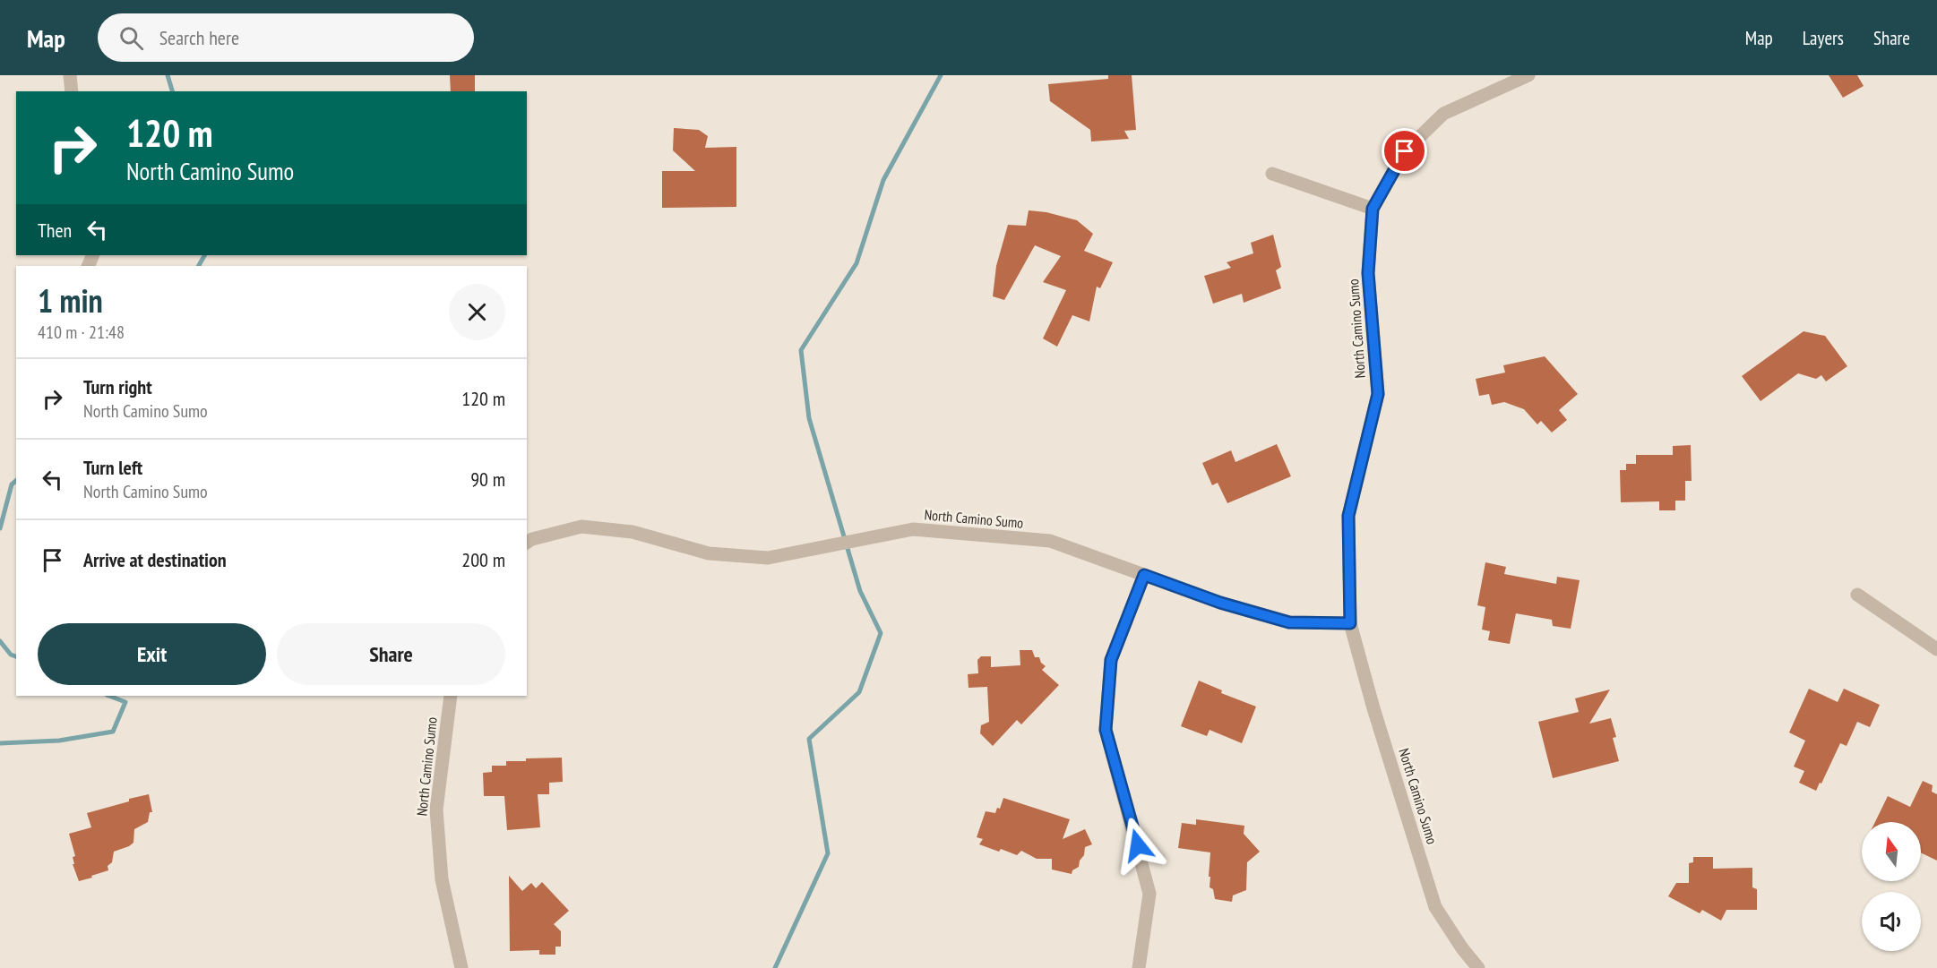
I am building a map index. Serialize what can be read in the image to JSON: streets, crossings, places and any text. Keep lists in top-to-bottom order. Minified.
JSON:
{"streets":{"street":["North Camino Sumo"]},"north":"top","page":{"header":"Map","search":"Search here","nav":["Map","Layers","Share"],"turn":["120 m","North Camino Sumo"],"then":"Then","heading":["1 min","410 m · 21:48"],"list":[{"name":"Turn right","note":"North Camino Sumo","value":"120 m"},{"name":"Turn left","note":"North Camino Sumo","value":"90 m"},{"name":"Arrive at destination","value":"200 m"}],"buttons":["Exit","Share"]}}
